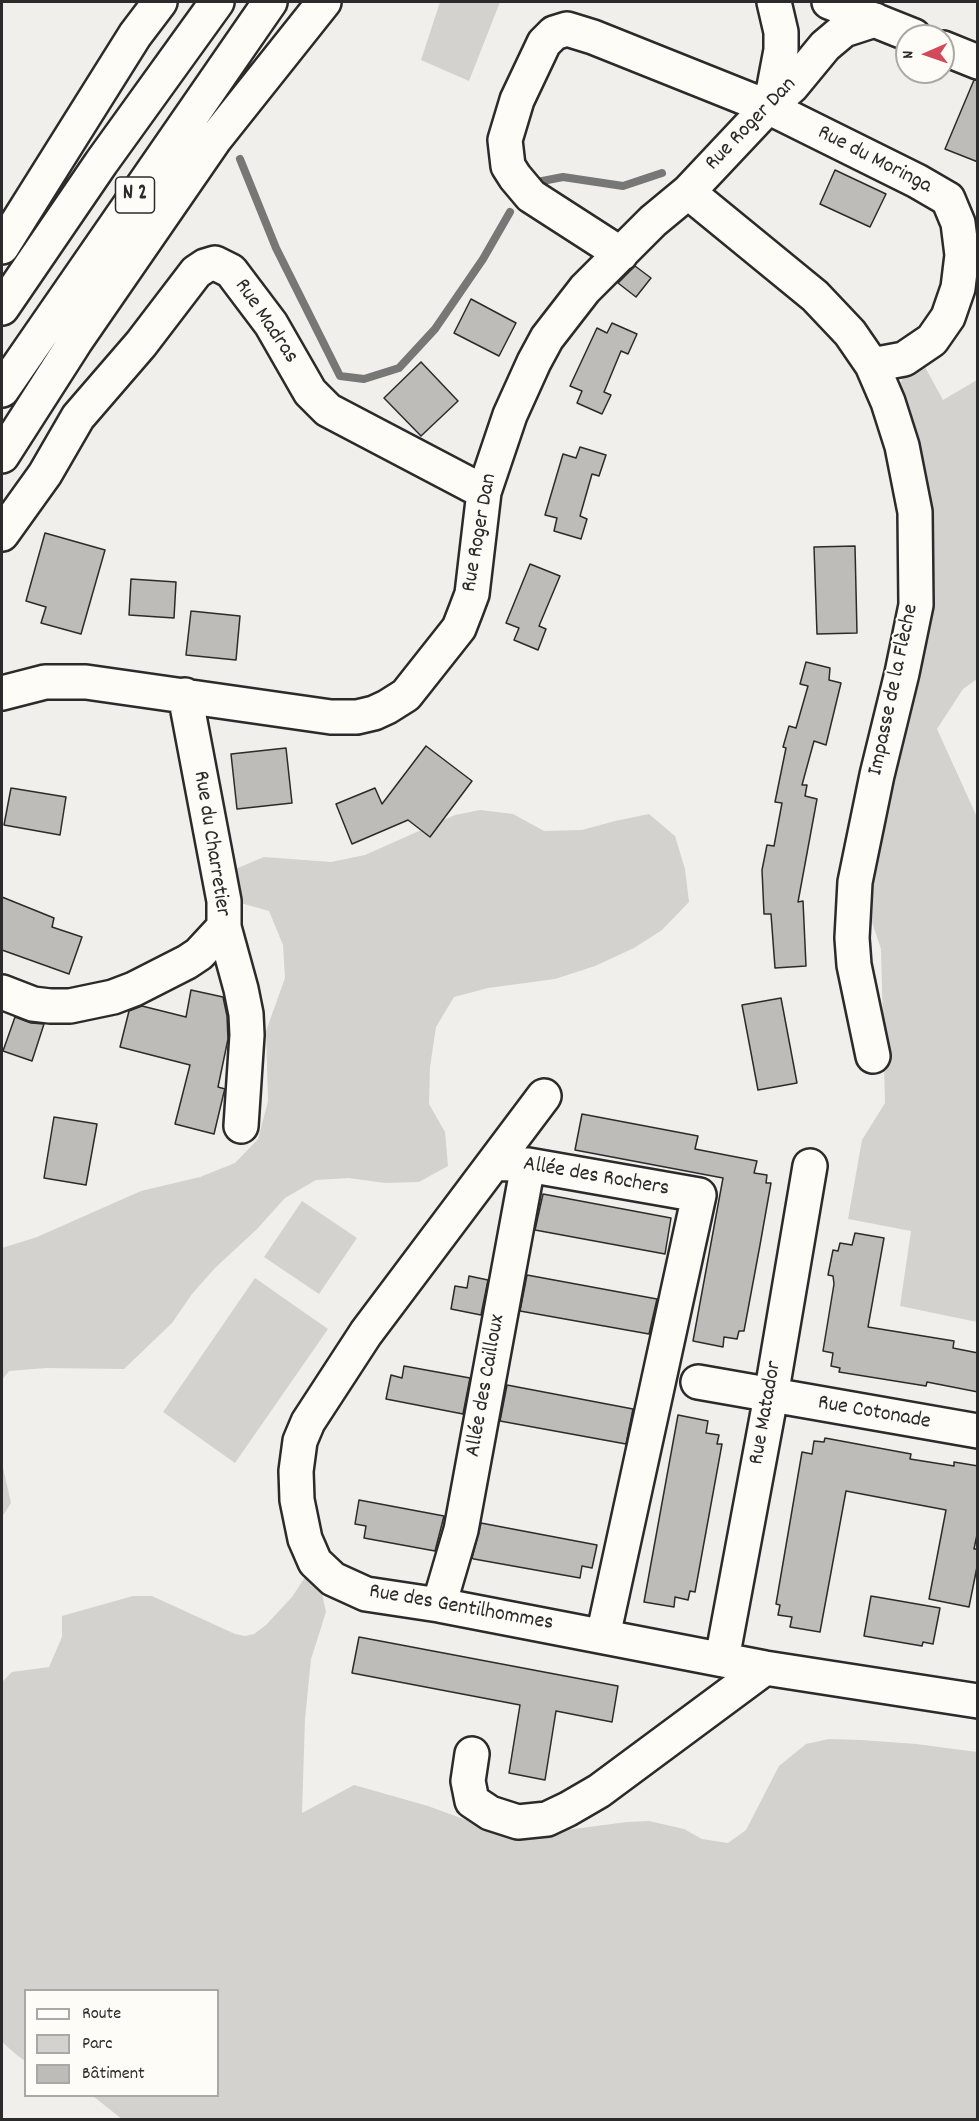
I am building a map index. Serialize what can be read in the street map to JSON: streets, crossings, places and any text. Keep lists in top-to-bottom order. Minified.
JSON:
{"streets":{"main road":["Rue Roger Dan","Rue du Moringa","N 2","Rue Madras","Impasse de la Flèche","Rue du Charretier","Allée des Rochers","Allée des Cailloux","Rue Matador","Rue Cotonade","Rue des Gentilhommes"]},"crossings":[["Rue Roger Dan","Rue du Moringa"],["Rue Roger Dan","Rue Madras"],["Rue Roger Dan","Impasse de la Flèche"],["Rue Roger Dan","Rue du Charretier"],["Rue du Moringa","Impasse de la Flèche"],["Allée des Rochers","Allée des Cailloux"],["Allée des Rochers","Rue des Gentilhommes"],["Allée des Cailloux","Rue des Gentilhommes"],["Rue Matador","Rue Cotonade"],["Rue Matador","Rue des Gentilhommes"]],"legend":["Route","Parc","Bâtiment"],"north":"left"}
